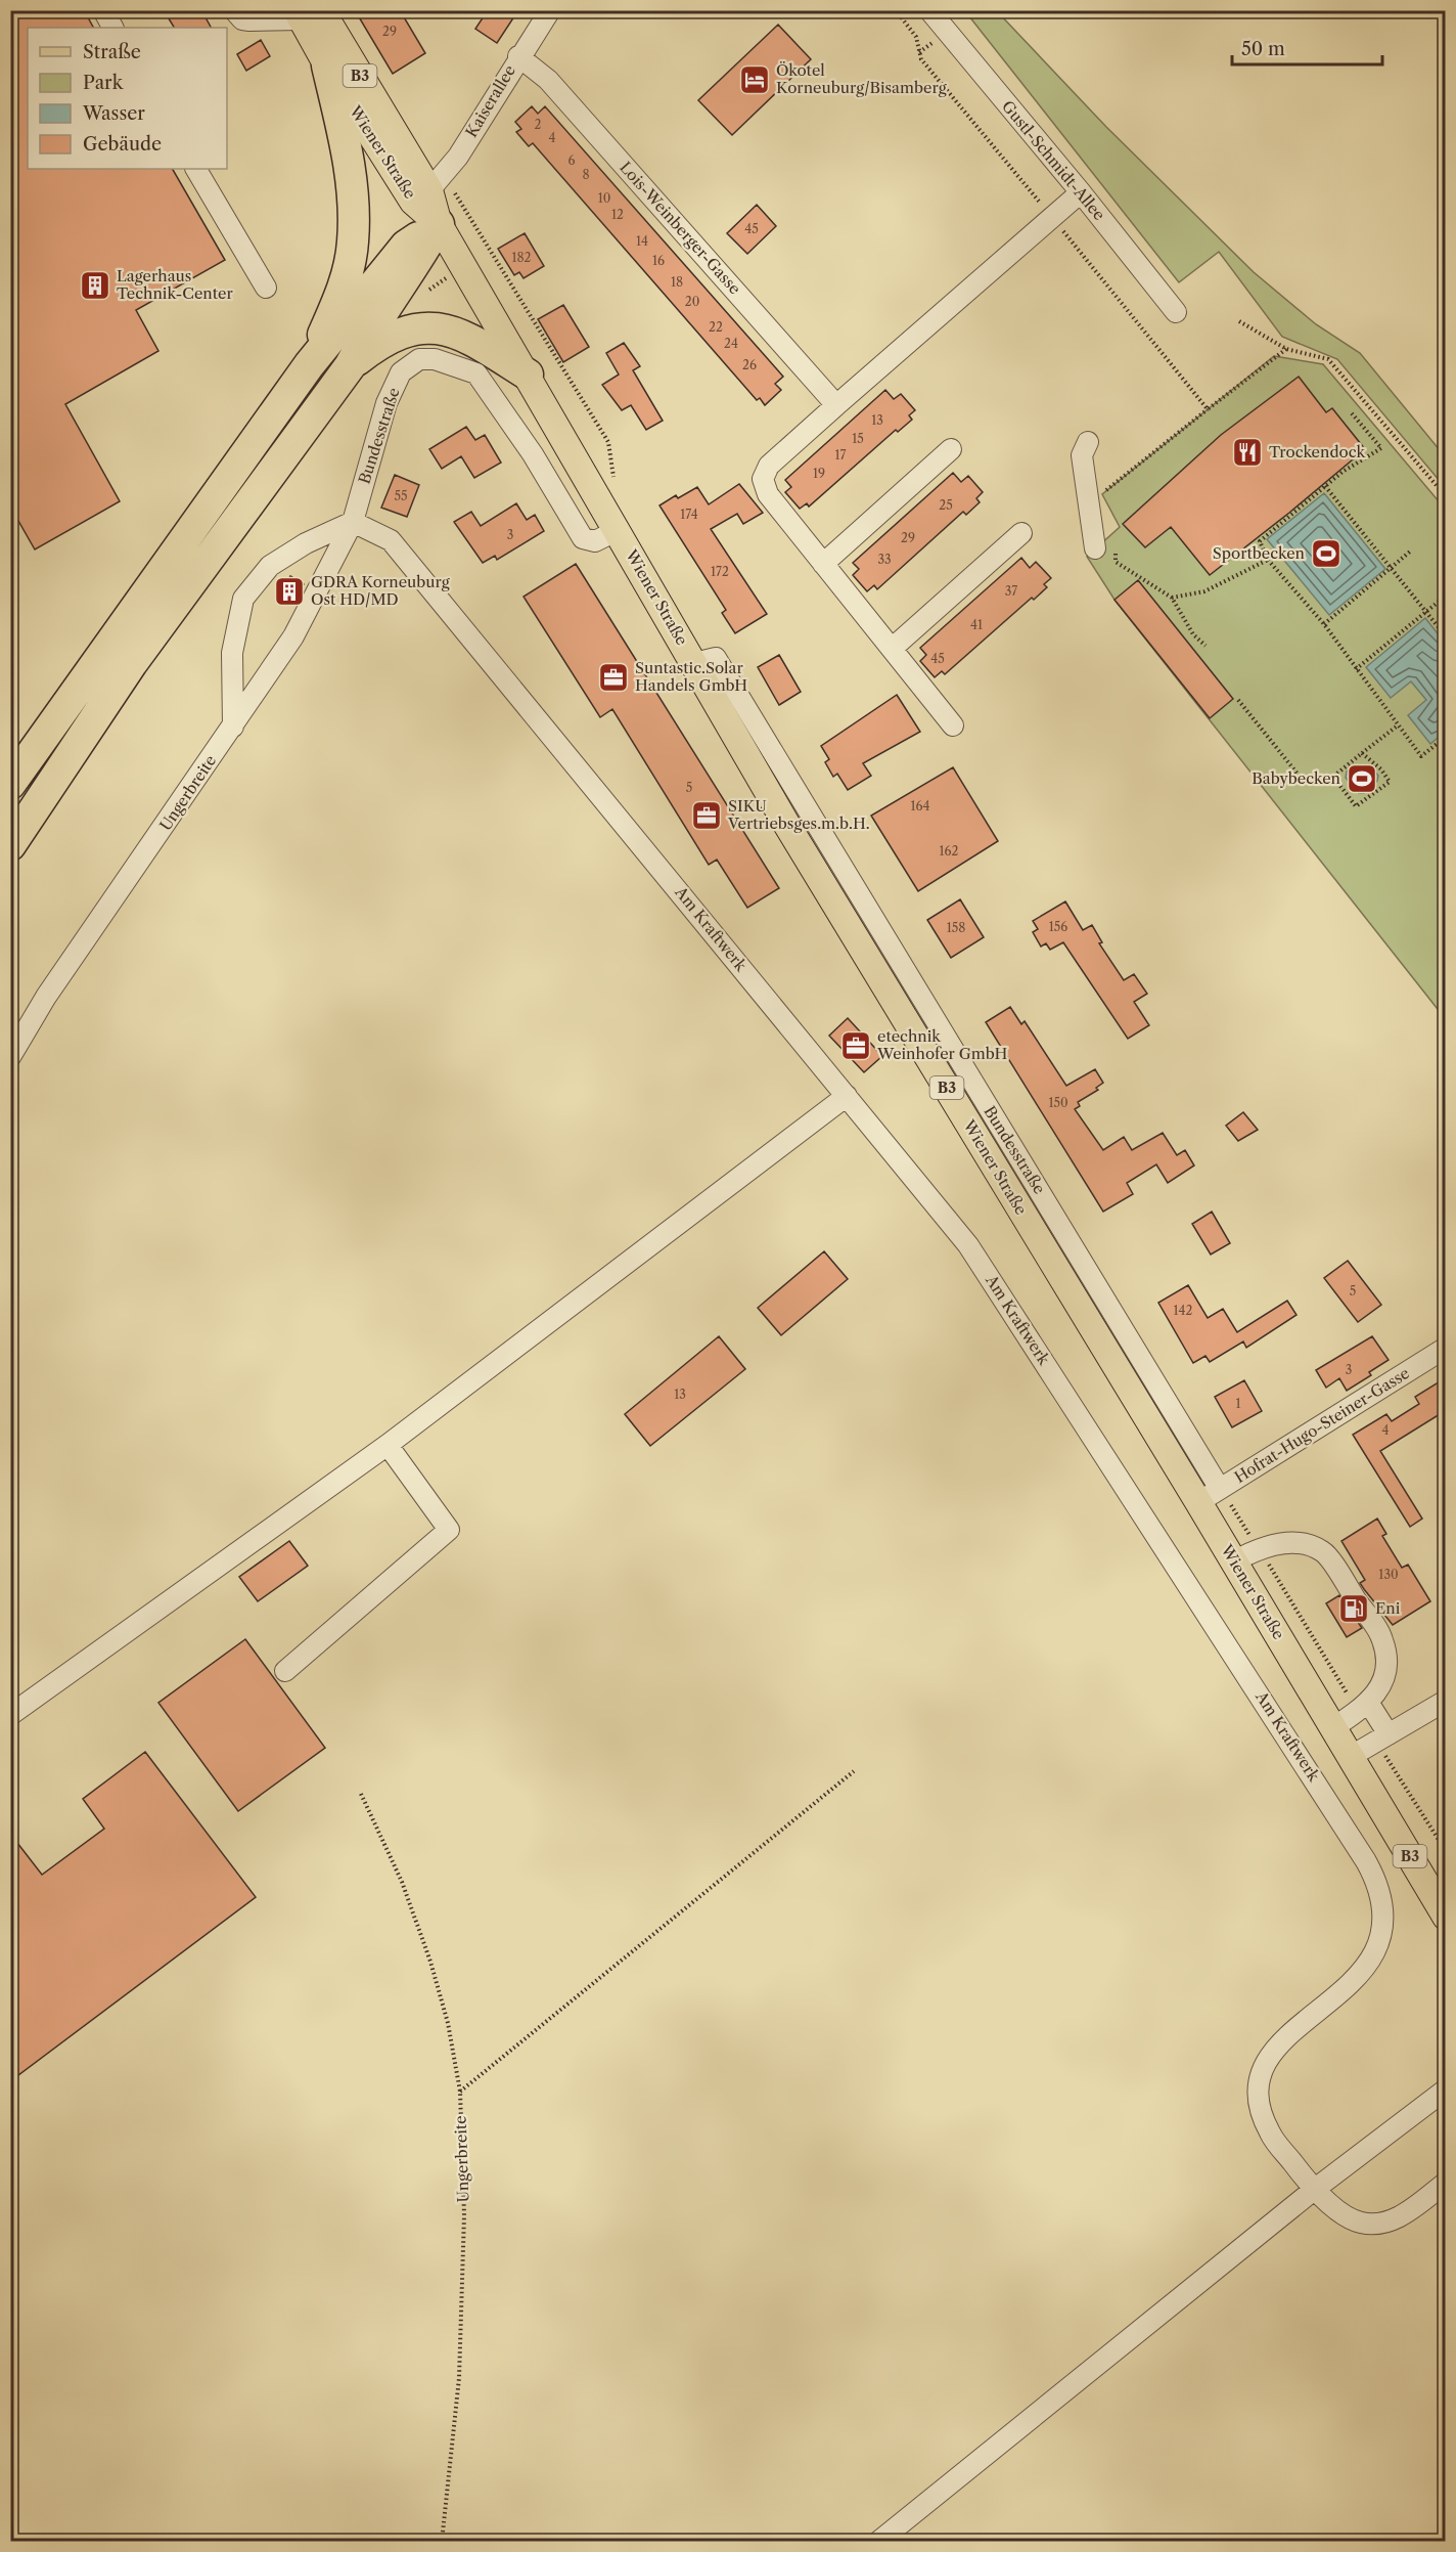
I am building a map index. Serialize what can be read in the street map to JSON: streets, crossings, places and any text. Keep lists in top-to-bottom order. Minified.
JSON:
{"streets":{"main road":["B3","Wiener Straße"],"street":["Kaiserallee","Gustl-Schmidt-Allee","Lois-Weinberger-Gasse","Bundesstraße","Ungerbreite","Am Kraftwerk","Hofrat-Hugo-Steiner-Gasse"]},"crossings":[["Kaiserallee","Wiener Straße"],["Kaiserallee","Lois-Weinberger-Gasse"],["Wiener Straße","Bundesstraße"],["Wiener Straße","Hofrat-Hugo-Steiner-Gasse"],["Bundesstraße","Ungerbreite"],["Bundesstraße","Am Kraftwerk"],["Ungerbreite","Am Kraftwerk"]],"places":{"hotel":["Ökotel Korneuburg/Bisamberg"],"building":["Lagerhaus Technik-Center","GDRA Korneuburg Ost HD/MD"],"restaurant":["Trockendock"],"sports":["Sportbecken","Babybecken"],"office":["Suntastic.Solar Handels GmbH","SIKU Vertriebsges.m.b.H.","etechnik Weinhofer GmbH"],"fuel station":["Eni"]},"house_numbers":["29","2","4","6","8","10","12","45","14","182","16","18","20","22","24","26","13","15","17","19","55","25","174","3","29","33","172","37","41","45","5","164","162","156","158","150","5","142","3","13","1","4","130"],"legend":["Straße","Park","Wasser","Gebäude"],"scale_bar":"50 m"}
